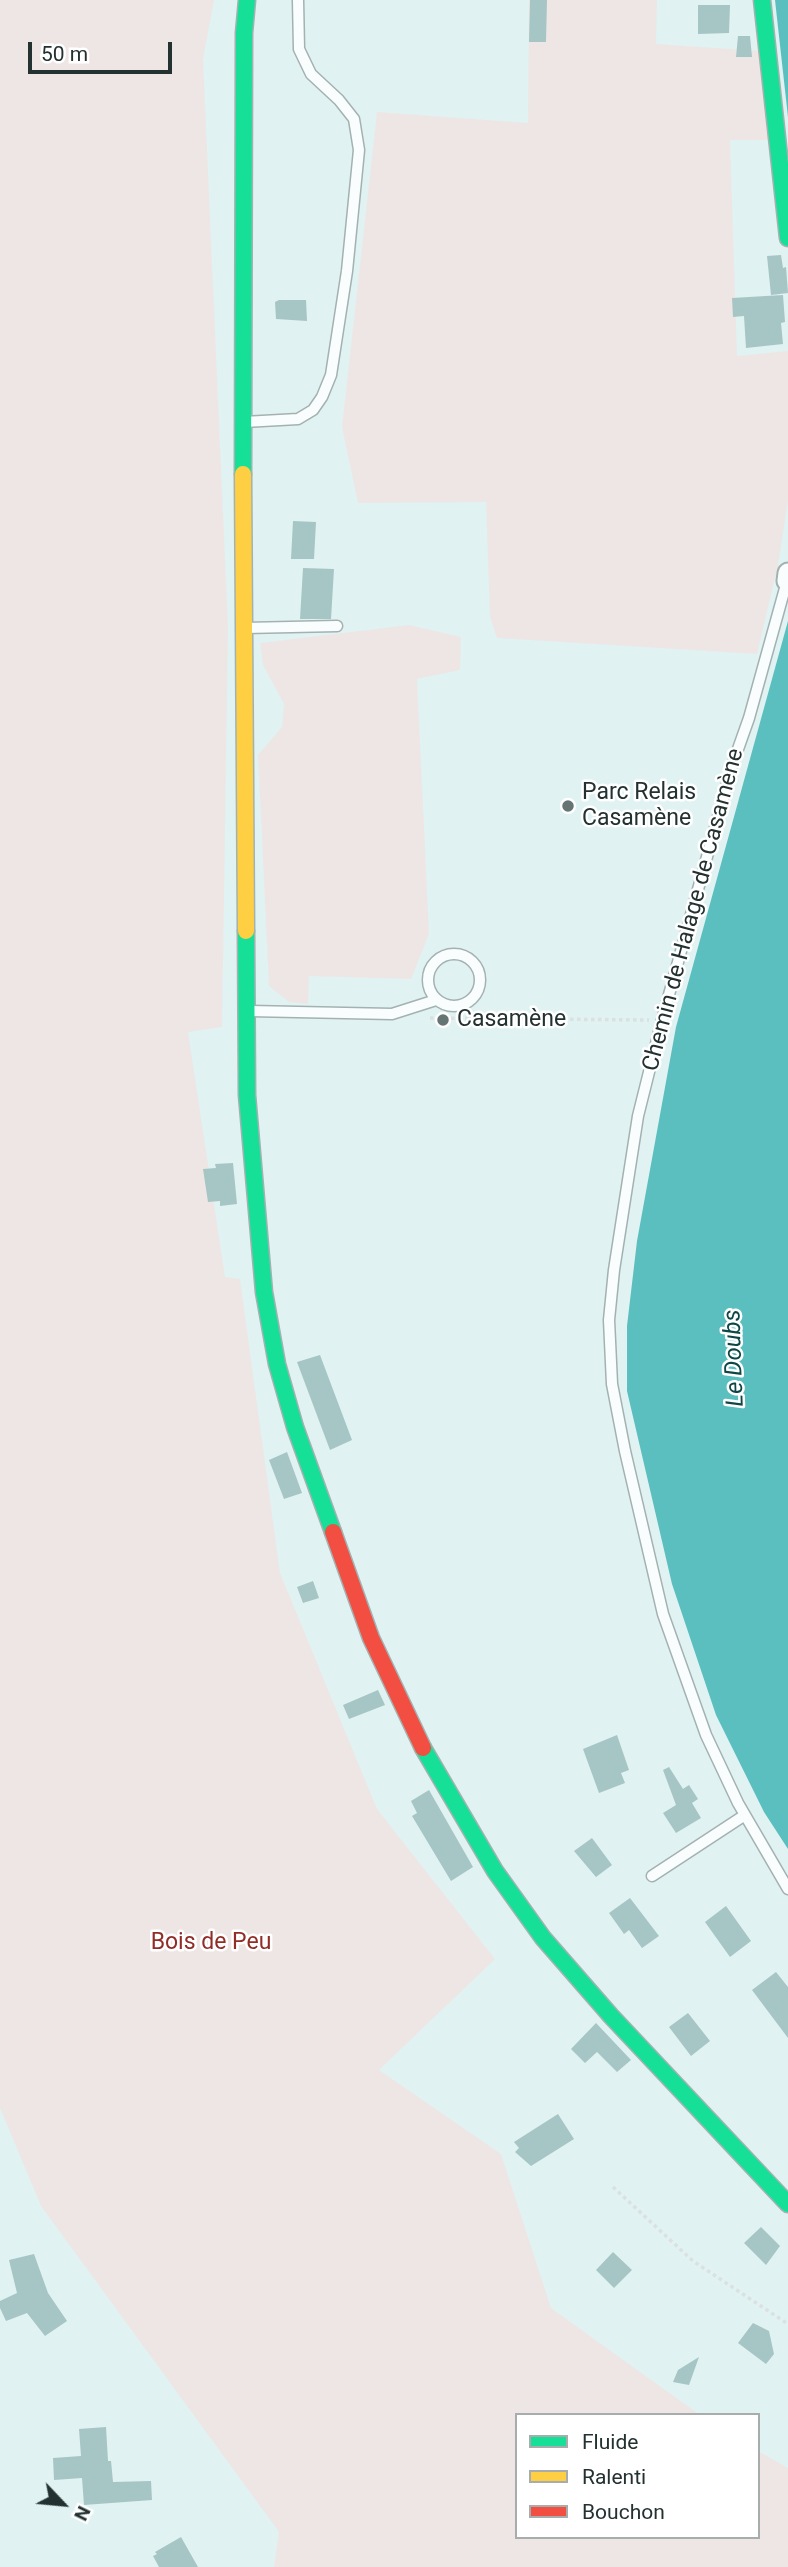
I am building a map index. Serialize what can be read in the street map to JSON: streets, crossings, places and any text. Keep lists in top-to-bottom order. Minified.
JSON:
{"streets":{"lane":["Chemin de Halage de Casamène"]},"water":["Le Doubs"],"parks":["Bois de Peu"],"places":["Parc Relais Casamène","Casamène"],"legend":["Fluide","Ralenti","Bouchon"],"scale_bar":"50 m","north":"bottom right"}
